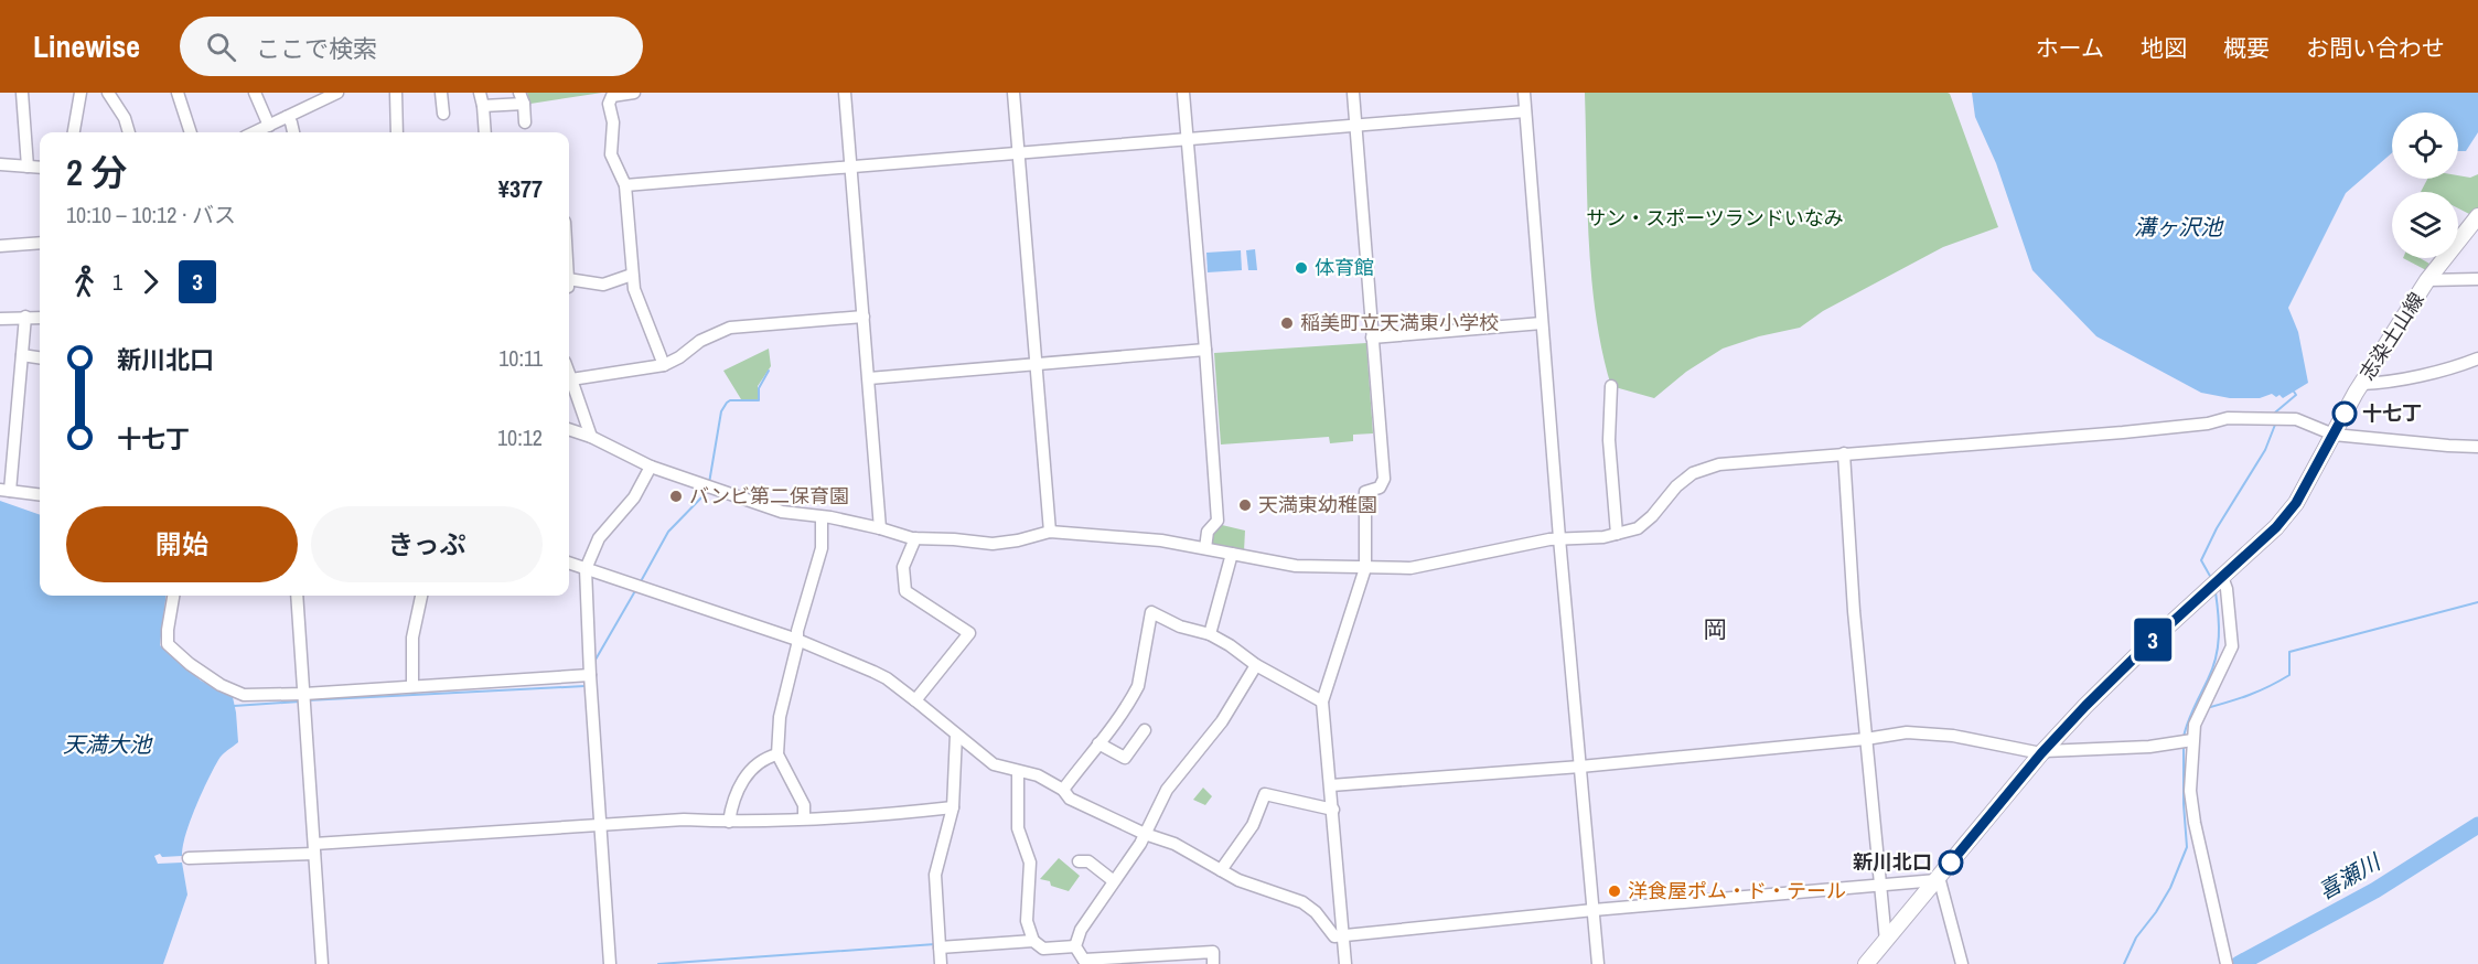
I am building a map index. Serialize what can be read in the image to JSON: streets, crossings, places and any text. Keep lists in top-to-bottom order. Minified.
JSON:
{"streets":{"main road":["志染土山線"]},"districts":["岡"],"water":["溝ヶ沢池","天満大池","喜瀬川"],"parks":["サン・スポーツランドいなみ"],"places":["体育館","稲美町立天満東小学校","十七丁","バンビ第二保育園","天満東幼稚園","新川北口","洋食屋ポム・ド・テール"],"lines":["bus line 3"],"page":{"header":"Linewise","search":"ここで検索","nav":["ホーム","地図","概要","お問い合わせ"],"on_map":"3","heading":["2 分","10:10 – 10:12 · バス","¥377"],"legs":["1","3"],"list":[{"name":"新川北口","value":"10:11"},{"name":"十七丁","value":"10:12"}],"buttons":["開始","きっぷ"]}}
